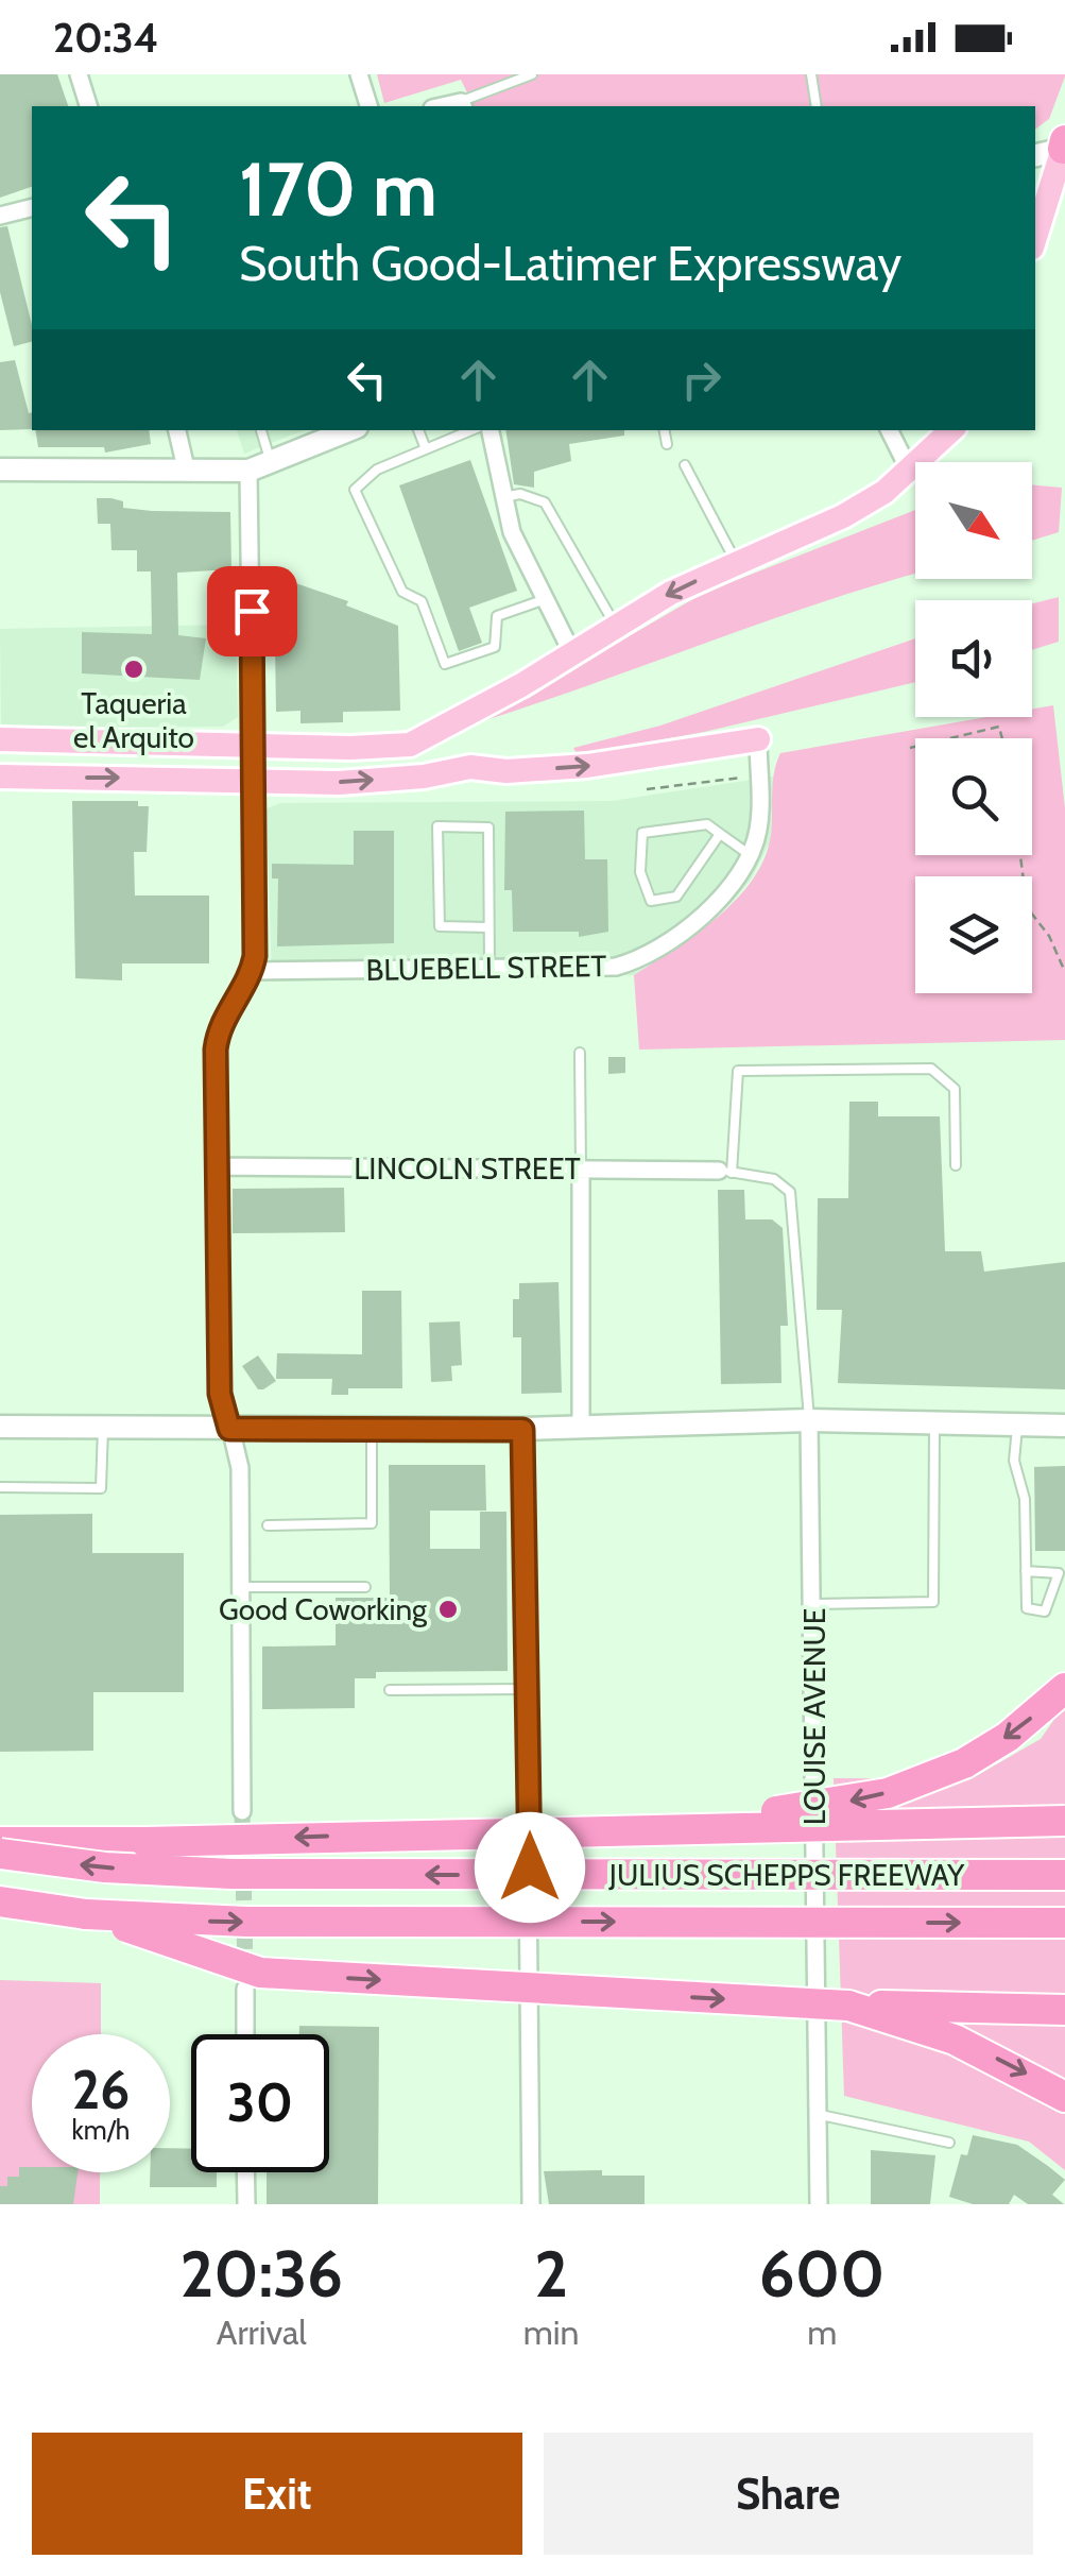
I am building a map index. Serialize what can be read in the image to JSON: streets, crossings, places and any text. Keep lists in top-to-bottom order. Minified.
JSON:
{"streets":{"highway":["JULIUS SCHEPPS FREEWAY"],"street":["BLUEBELL STREET","LINCOLN STREET","LOUISE AVENUE"]},"places":["Taqueria el Arquito","Good Coworking"],"north":"bottom right","page":{"status":"20:34","turn":["170 m","South Good-Latimer Expressway"],"speed":"26 km/h","limit":"30","eta":["20:36","Arrival","2","min","600","m"],"buttons":["Exit","Share"]}}
